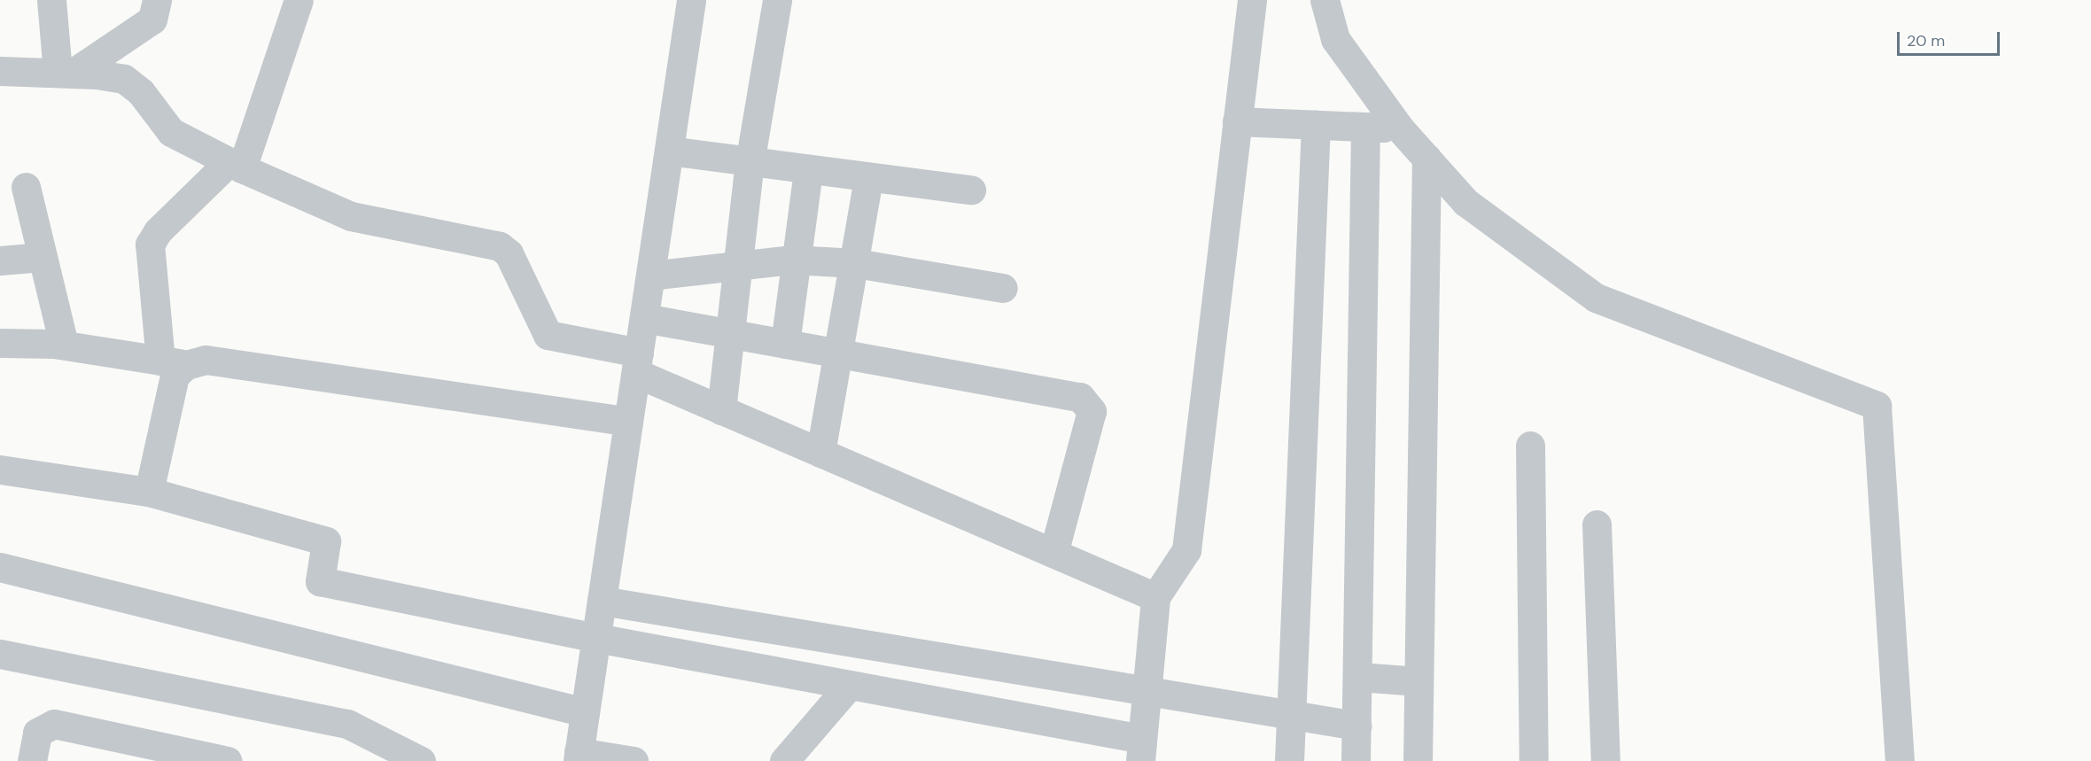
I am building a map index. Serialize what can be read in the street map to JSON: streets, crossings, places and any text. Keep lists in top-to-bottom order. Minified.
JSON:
{"scale_bar":"20 m"}
